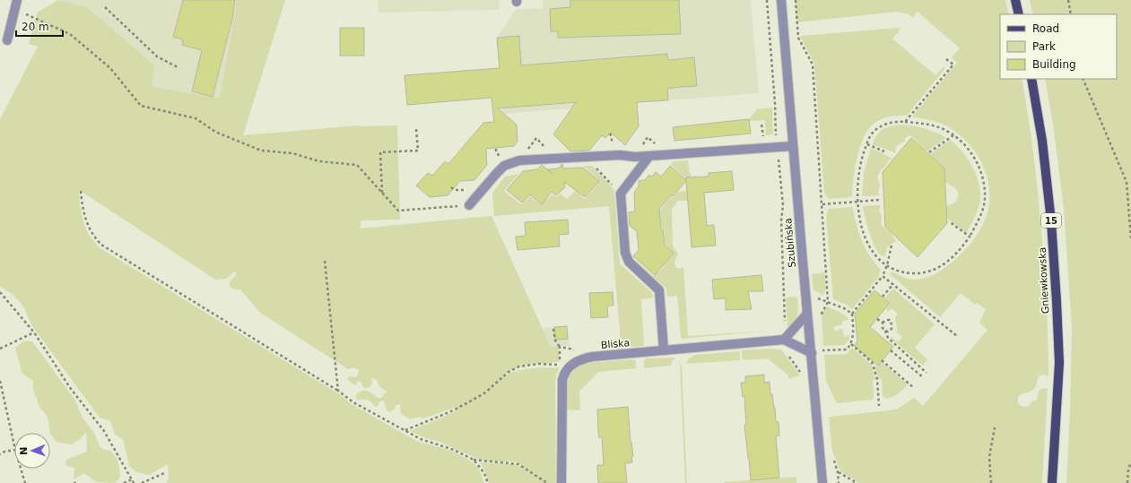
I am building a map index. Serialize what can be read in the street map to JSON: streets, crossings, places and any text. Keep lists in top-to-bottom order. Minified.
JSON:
{"streets":{"main road":["15","Gniewkowska"],"street":["Szubińska","Bliska"]},"legend":["Road","Park","Building"],"scale_bar":"20 m","north":"left"}
